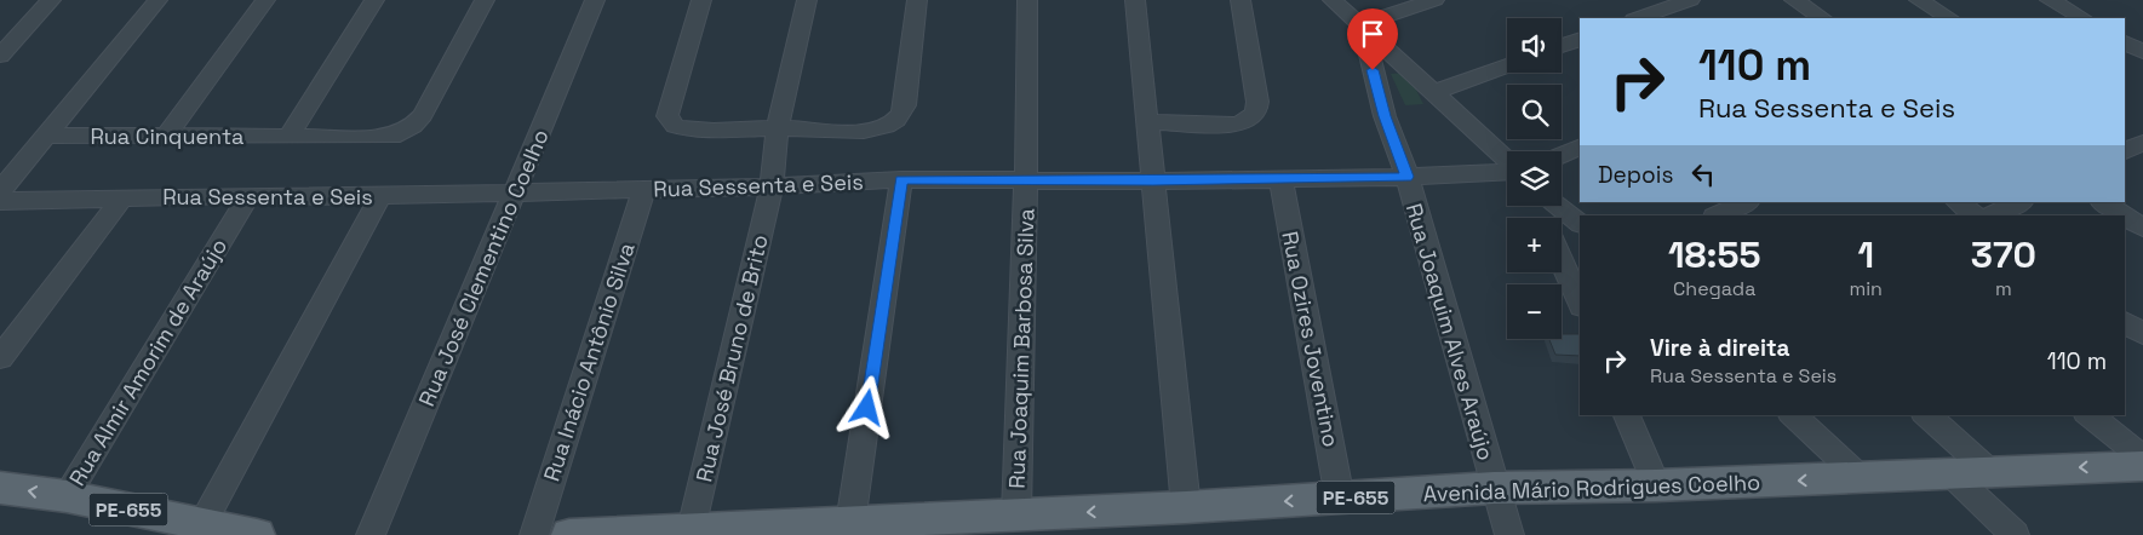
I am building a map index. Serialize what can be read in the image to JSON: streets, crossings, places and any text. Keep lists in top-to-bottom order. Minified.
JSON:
{"streets":{"main road":["Avenida Mário Rodrigues Coelho","PE-655"],"street":["Rua Cinquenta","Rua Sessenta e Seis","Rua José Clementino Coelho","Rua Joaquim Alves Araújo","Rua Ozires Joventino","Rua Joaquim Barbosa Silva","Rua José Bruno de Brito","Rua Almir Amorim de Araújo","Rua Inácio Antônio Silva"]},"crossings":[["Rua Sessenta e Seis","Rua José Clementino Coelho"],["Rua Sessenta e Seis","Rua Joaquim Alves Araújo"],["Rua Sessenta e Seis","Rua Ozires Joventino"],["Rua Sessenta e Seis","Rua Joaquim Barbosa Silva"],["Rua Sessenta e Seis","Rua José Bruno de Brito"],["Rua Sessenta e Seis","Rua Almir Amorim de Araújo"],["Rua Sessenta e Seis","Rua Inácio Antônio Silva"],["Rua Joaquim Alves Araújo","Avenida Mário Rodrigues Coelho"],["Rua Ozires Joventino","Avenida Mário Rodrigues Coelho"],["Rua Joaquim Barbosa Silva","Avenida Mário Rodrigues Coelho"],["Rua José Bruno de Brito","Avenida Mário Rodrigues Coelho"],["Rua Almir Amorim de Araújo","PE-655"]],"one_way":["Avenida Mário Rodrigues Coelho"],"page":{"map_buttons":["+","−"],"turn":["110 m","Rua Sessenta e Seis"],"then":"Depois","eta":["18:55","Chegada","1","min","370","m"],"list":[{"name":"Vire à direita","note":"Rua Sessenta e Seis","value":"110 m"}]}}
